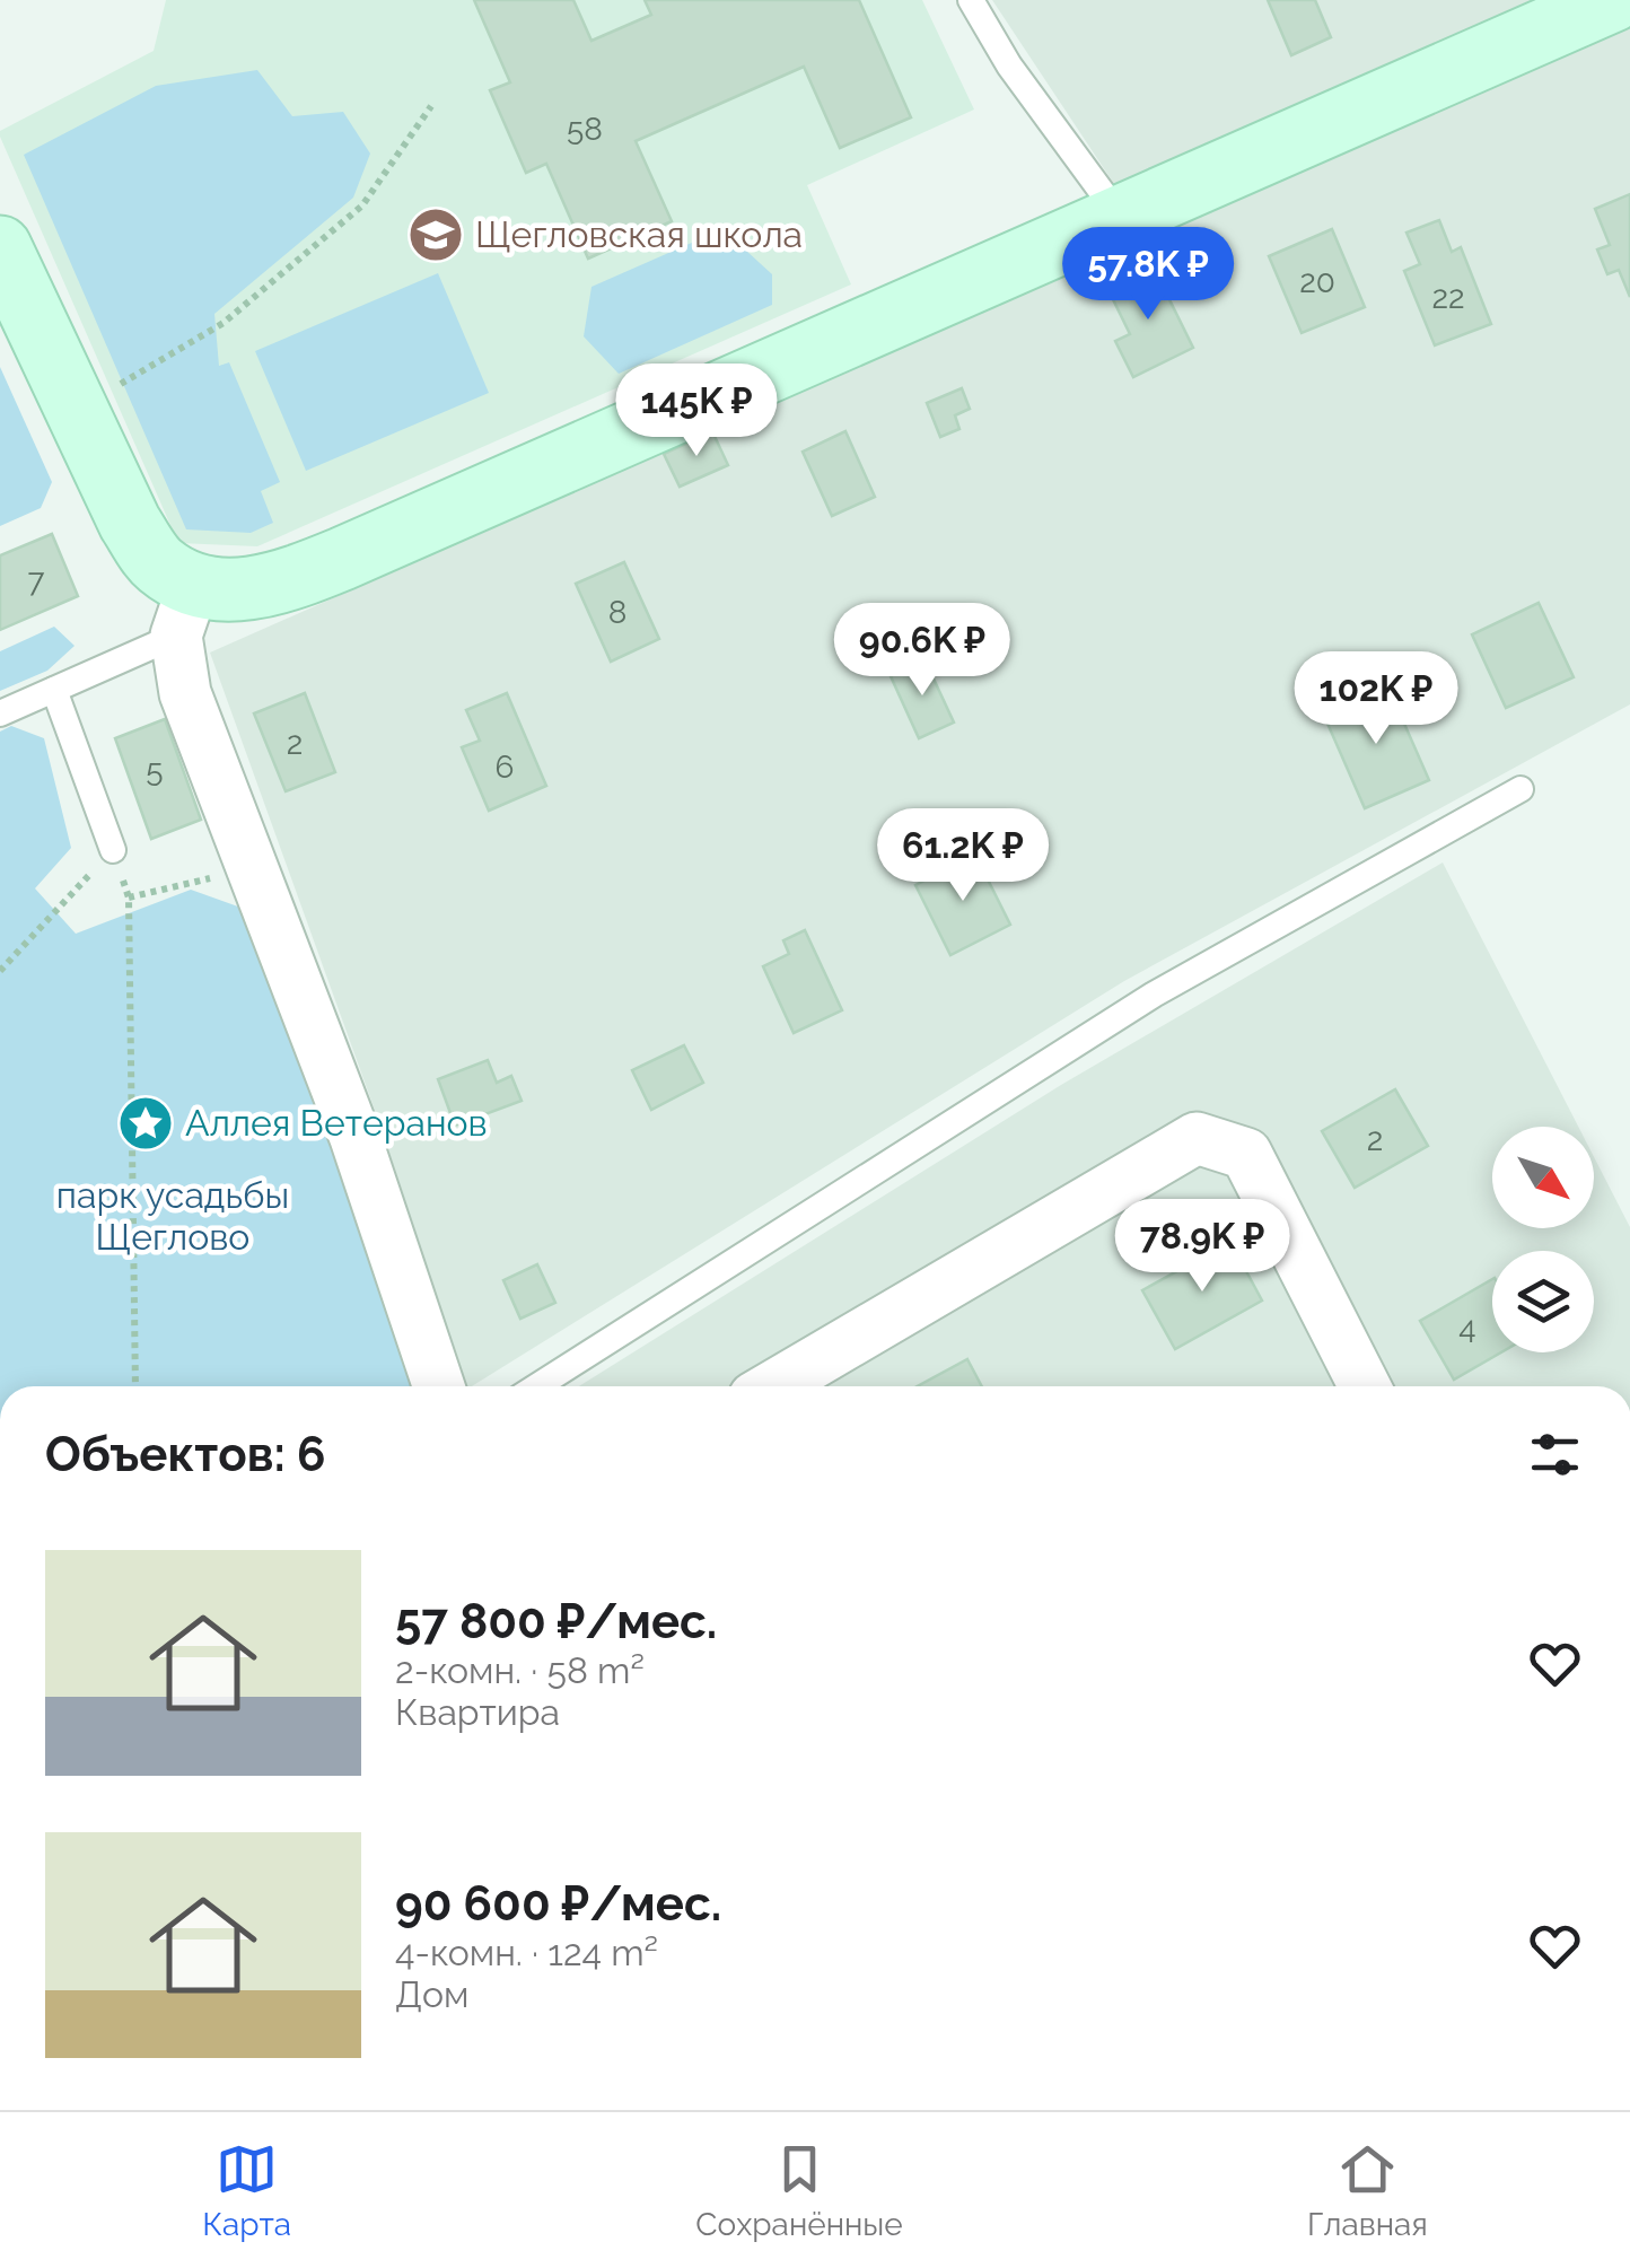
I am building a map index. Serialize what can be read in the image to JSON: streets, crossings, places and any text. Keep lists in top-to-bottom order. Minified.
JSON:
{"parks":["парк усадьбы Щеглово"],"places":{"school or university":["Щегловская школа"],"place":["Аллея Ветеранов"]},"house_numbers":["58","20","22","7","8","2","6","5","2","4"],"north":"bottom right","page":{"price":["57.8K ₽","145K ₽","90.6K ₽","102K ₽","61.2K ₽","78.9K ₽"],"heading":"Объектов: 6","list":[{"name":"57 800 ₽/мес.","note":"2-комн. · 58 m² · Квартира"},{"name":"90 600 ₽/мес.","note":"4-комн. · 124 m² · Дом"}],"tabs":["Карта","Сохранённые","Главная"]}}
